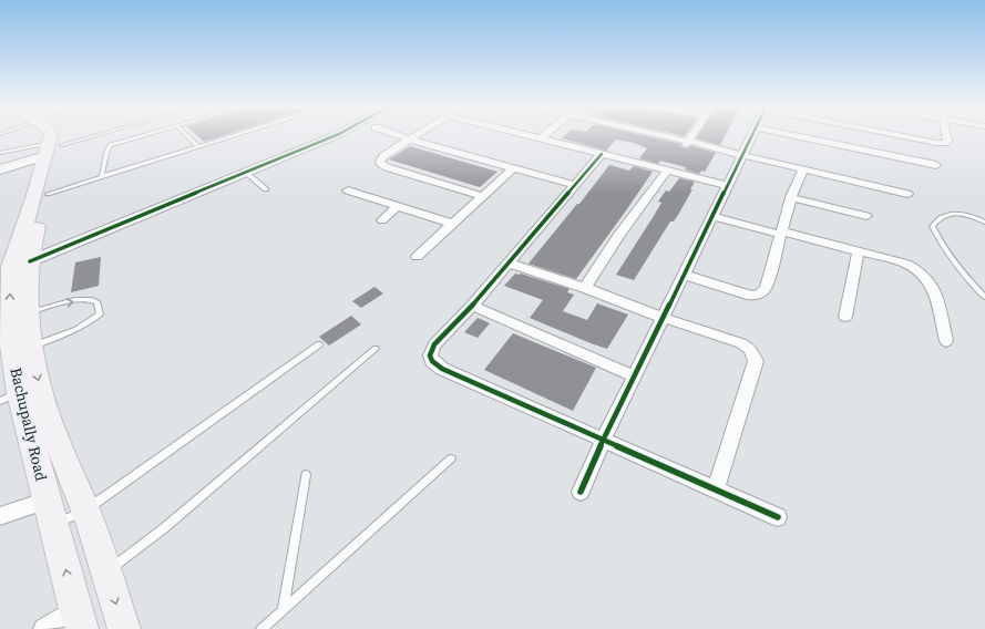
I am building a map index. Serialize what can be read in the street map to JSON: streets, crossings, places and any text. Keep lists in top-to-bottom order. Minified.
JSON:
{"streets":{"main road":["Bachupally Road"]}}
